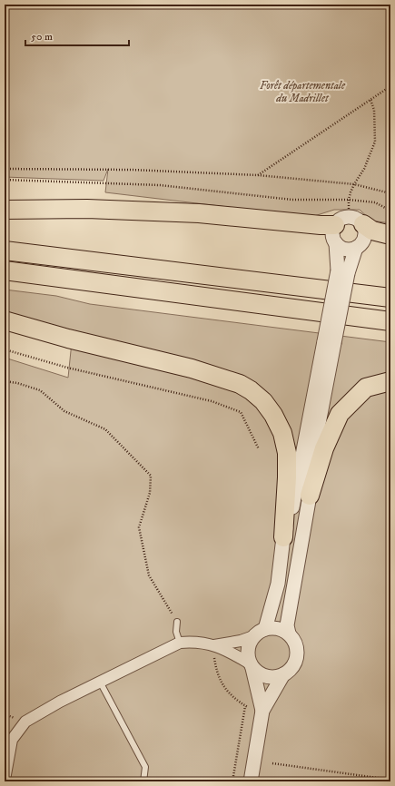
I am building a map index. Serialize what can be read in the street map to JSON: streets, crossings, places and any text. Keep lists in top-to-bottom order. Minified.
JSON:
{"parks":["Forêt départementale du Madrillet"],"scale_bar":"50 m"}
